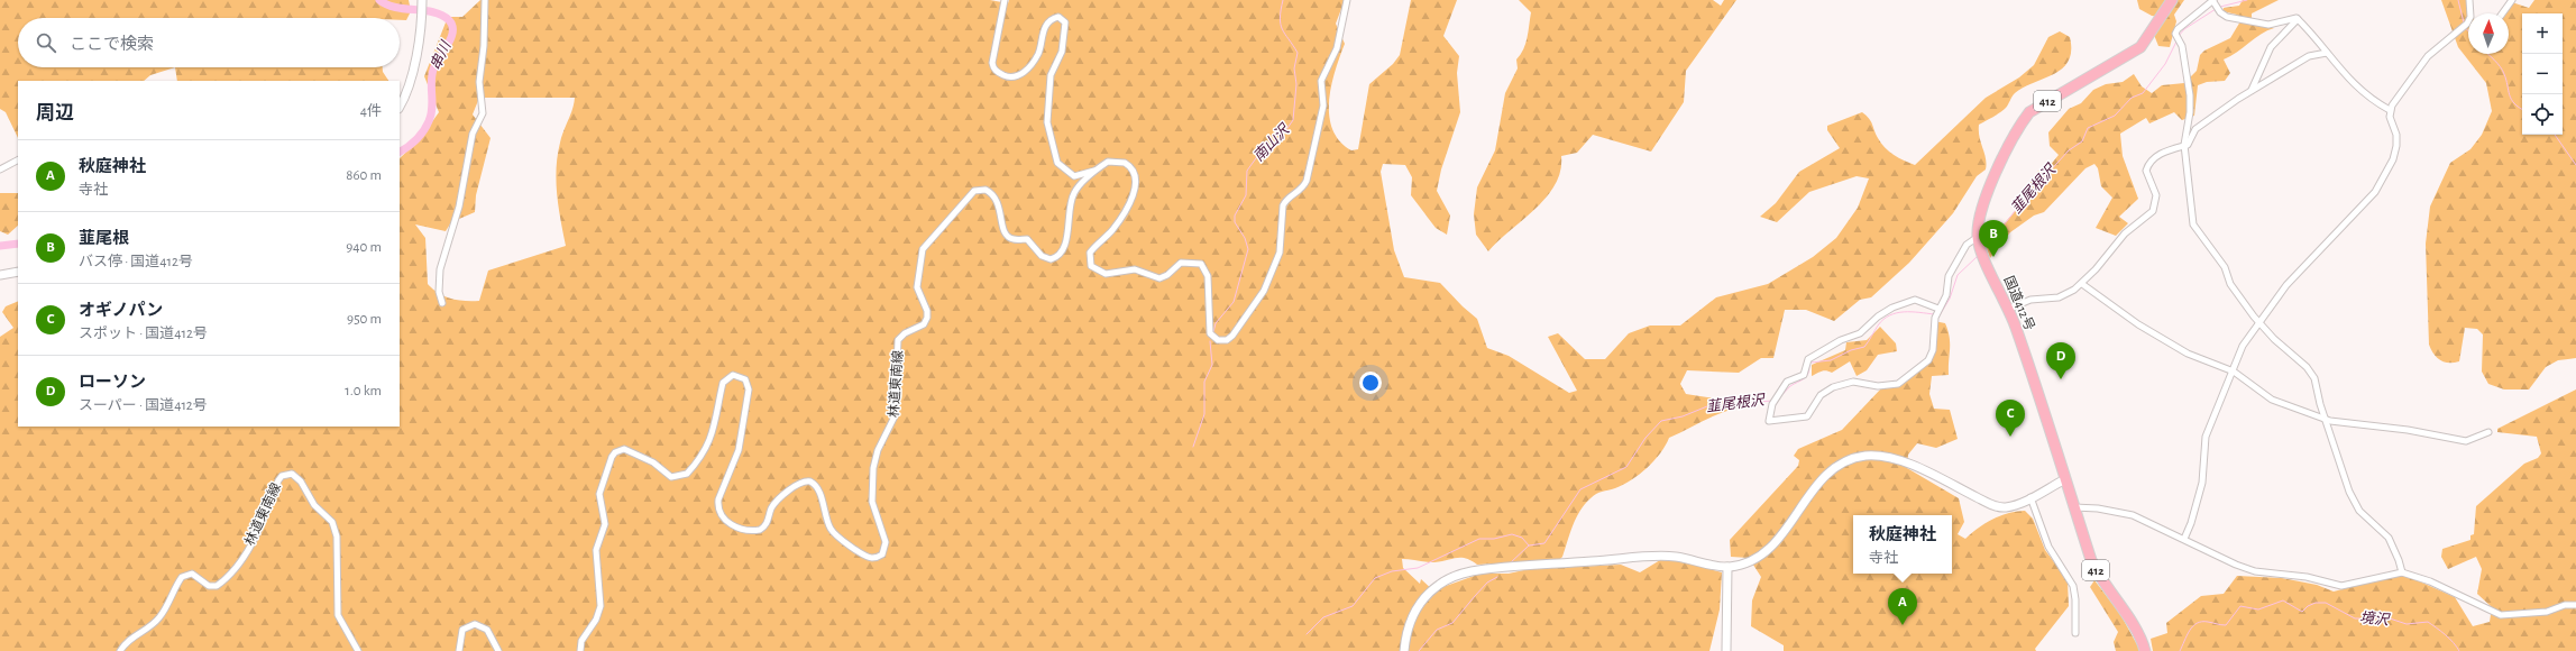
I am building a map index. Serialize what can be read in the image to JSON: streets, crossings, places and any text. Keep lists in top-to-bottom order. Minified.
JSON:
{"streets":{"highway":["412","国道412号"],"street":["林道東南線"]},"water":["串川","南山沢","韮尾根沢","境沢"],"north":"top","page":{"map_buttons":["+","−"],"search":"ここで検索","heading":["周辺","4件"],"list":[{"mark":"A","name":"秋庭神社","note":"寺社","value":"860 m"},{"mark":"B","name":"韮尾根","note":"バス停 · 国道412号","value":"940 m"},{"mark":"C","name":"オギノパン","note":"スポット · 国道412号","value":"950 m"},{"mark":"D","name":"ローソン","note":"スーパー · 国道412号","value":"1.0 km"}],"pins":["B","D","C","A"],"popup":["秋庭神社","寺社"]}}
